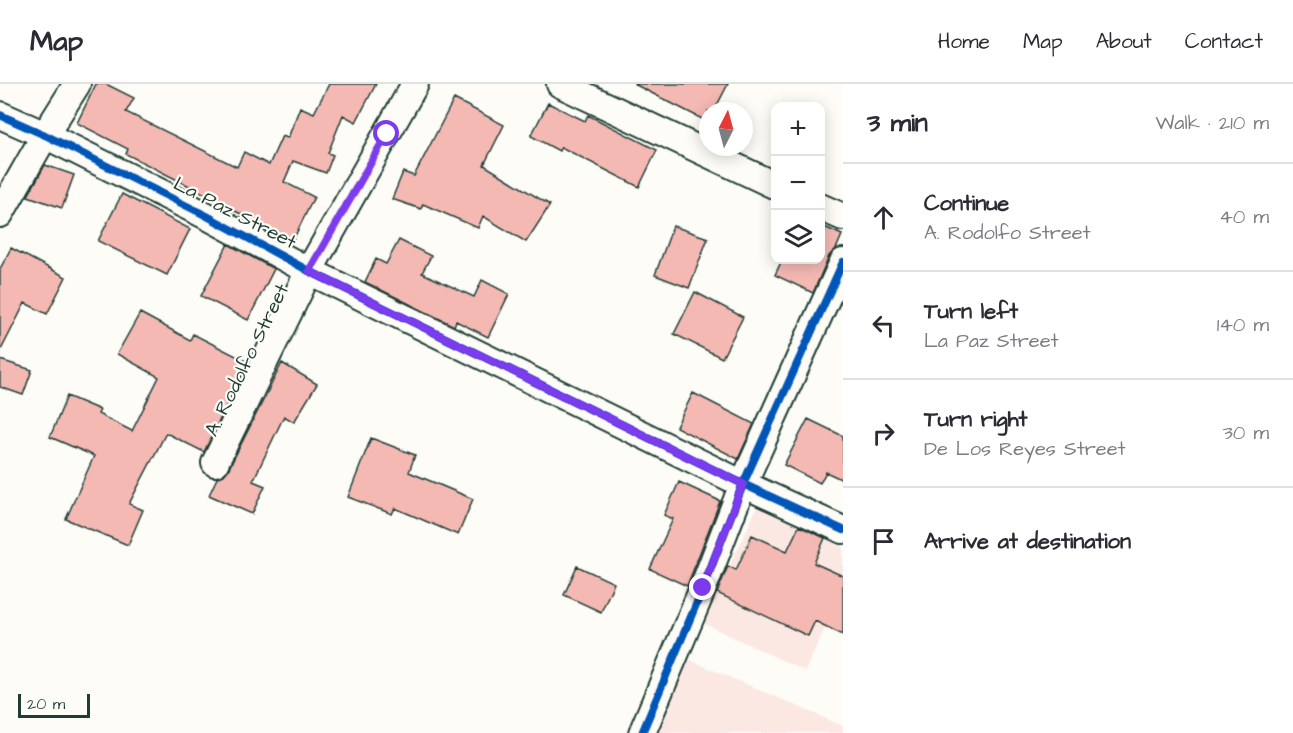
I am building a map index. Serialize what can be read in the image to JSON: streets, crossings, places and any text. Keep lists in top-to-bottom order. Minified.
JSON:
{"streets":{"street":["La Paz Street","A. Rodolfo Street"]},"crossings":[["La Paz Street","A. Rodolfo Street"]],"scale_bar":"20 m","north":"top","page":{"header":"Map","nav":["Home","Map","About","Contact"],"heading":["3 min","Walk · 210 m"],"map_buttons":["+","−"],"list":[["Continue","A. Rodolfo Street","40 m"],["Turn left","La Paz Street","140 m"],["Turn right","De Los Reyes Street","30 m"],"Arrive at destination"],"scale":"20 m"}}
